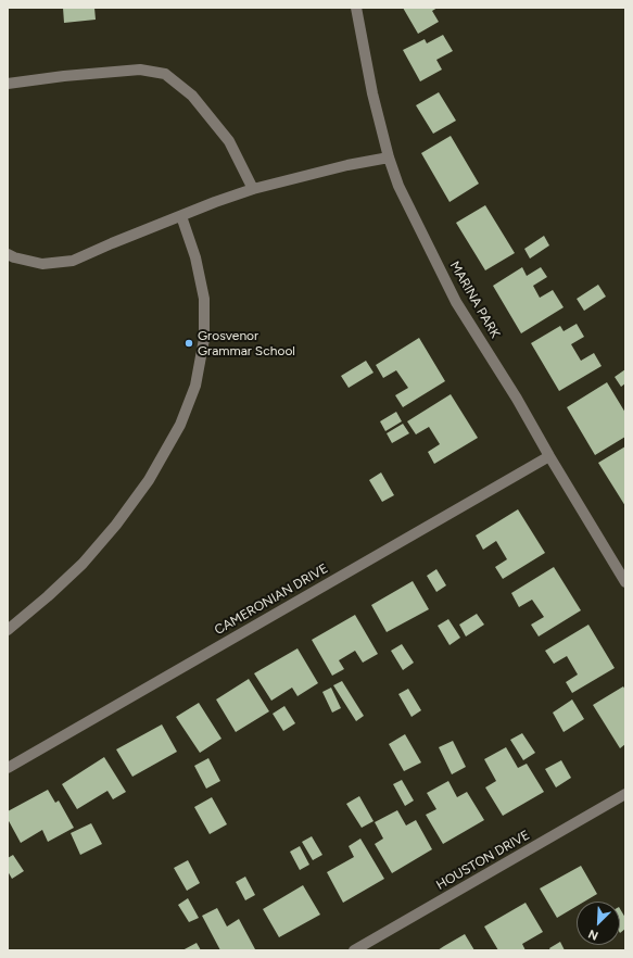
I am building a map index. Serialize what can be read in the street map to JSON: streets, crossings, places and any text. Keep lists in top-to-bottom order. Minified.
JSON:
{"streets":{"street":["MARINA PARK","CAMERONIAN DRIVE","HOUSTON DRIVE"]},"crossings":[["MARINA PARK","CAMERONIAN DRIVE"]],"places":["Grosvenor Grammar School"],"north":"bottom left"}
